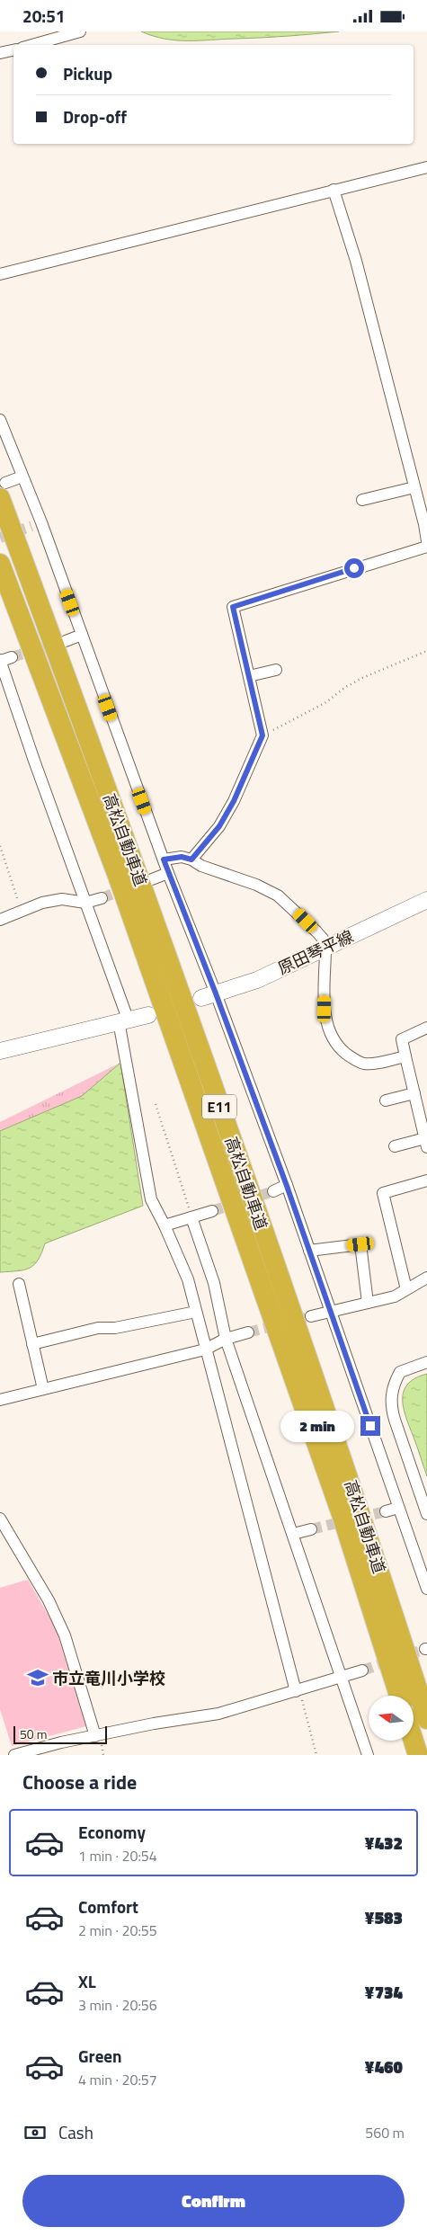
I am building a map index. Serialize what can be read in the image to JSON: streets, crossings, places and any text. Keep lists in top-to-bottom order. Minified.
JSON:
{"streets":{"highway":["高松自動車道","E11"],"main road":["原田琴平線"]},"places":{"school or university":["市立竜川小学校"]},"scale_bar":"50 m","north":"left","page":{"status":"20:51","banner":["Pickup","Drop-off"],"bubble":"2 min","scale":"50 m","heading":"Choose a ride","list":[{"name":"Economy","note":"1 min · 20:54","value":"¥432"},{"name":"Comfort","note":"2 min · 20:55","value":"¥583"},{"name":"XL","note":"3 min · 20:56","value":"¥734"},{"name":"Green","note":"4 min · 20:57","value":"¥460"}],"pay":["Cash","560 m"],"buttons":"Confirm"}}
